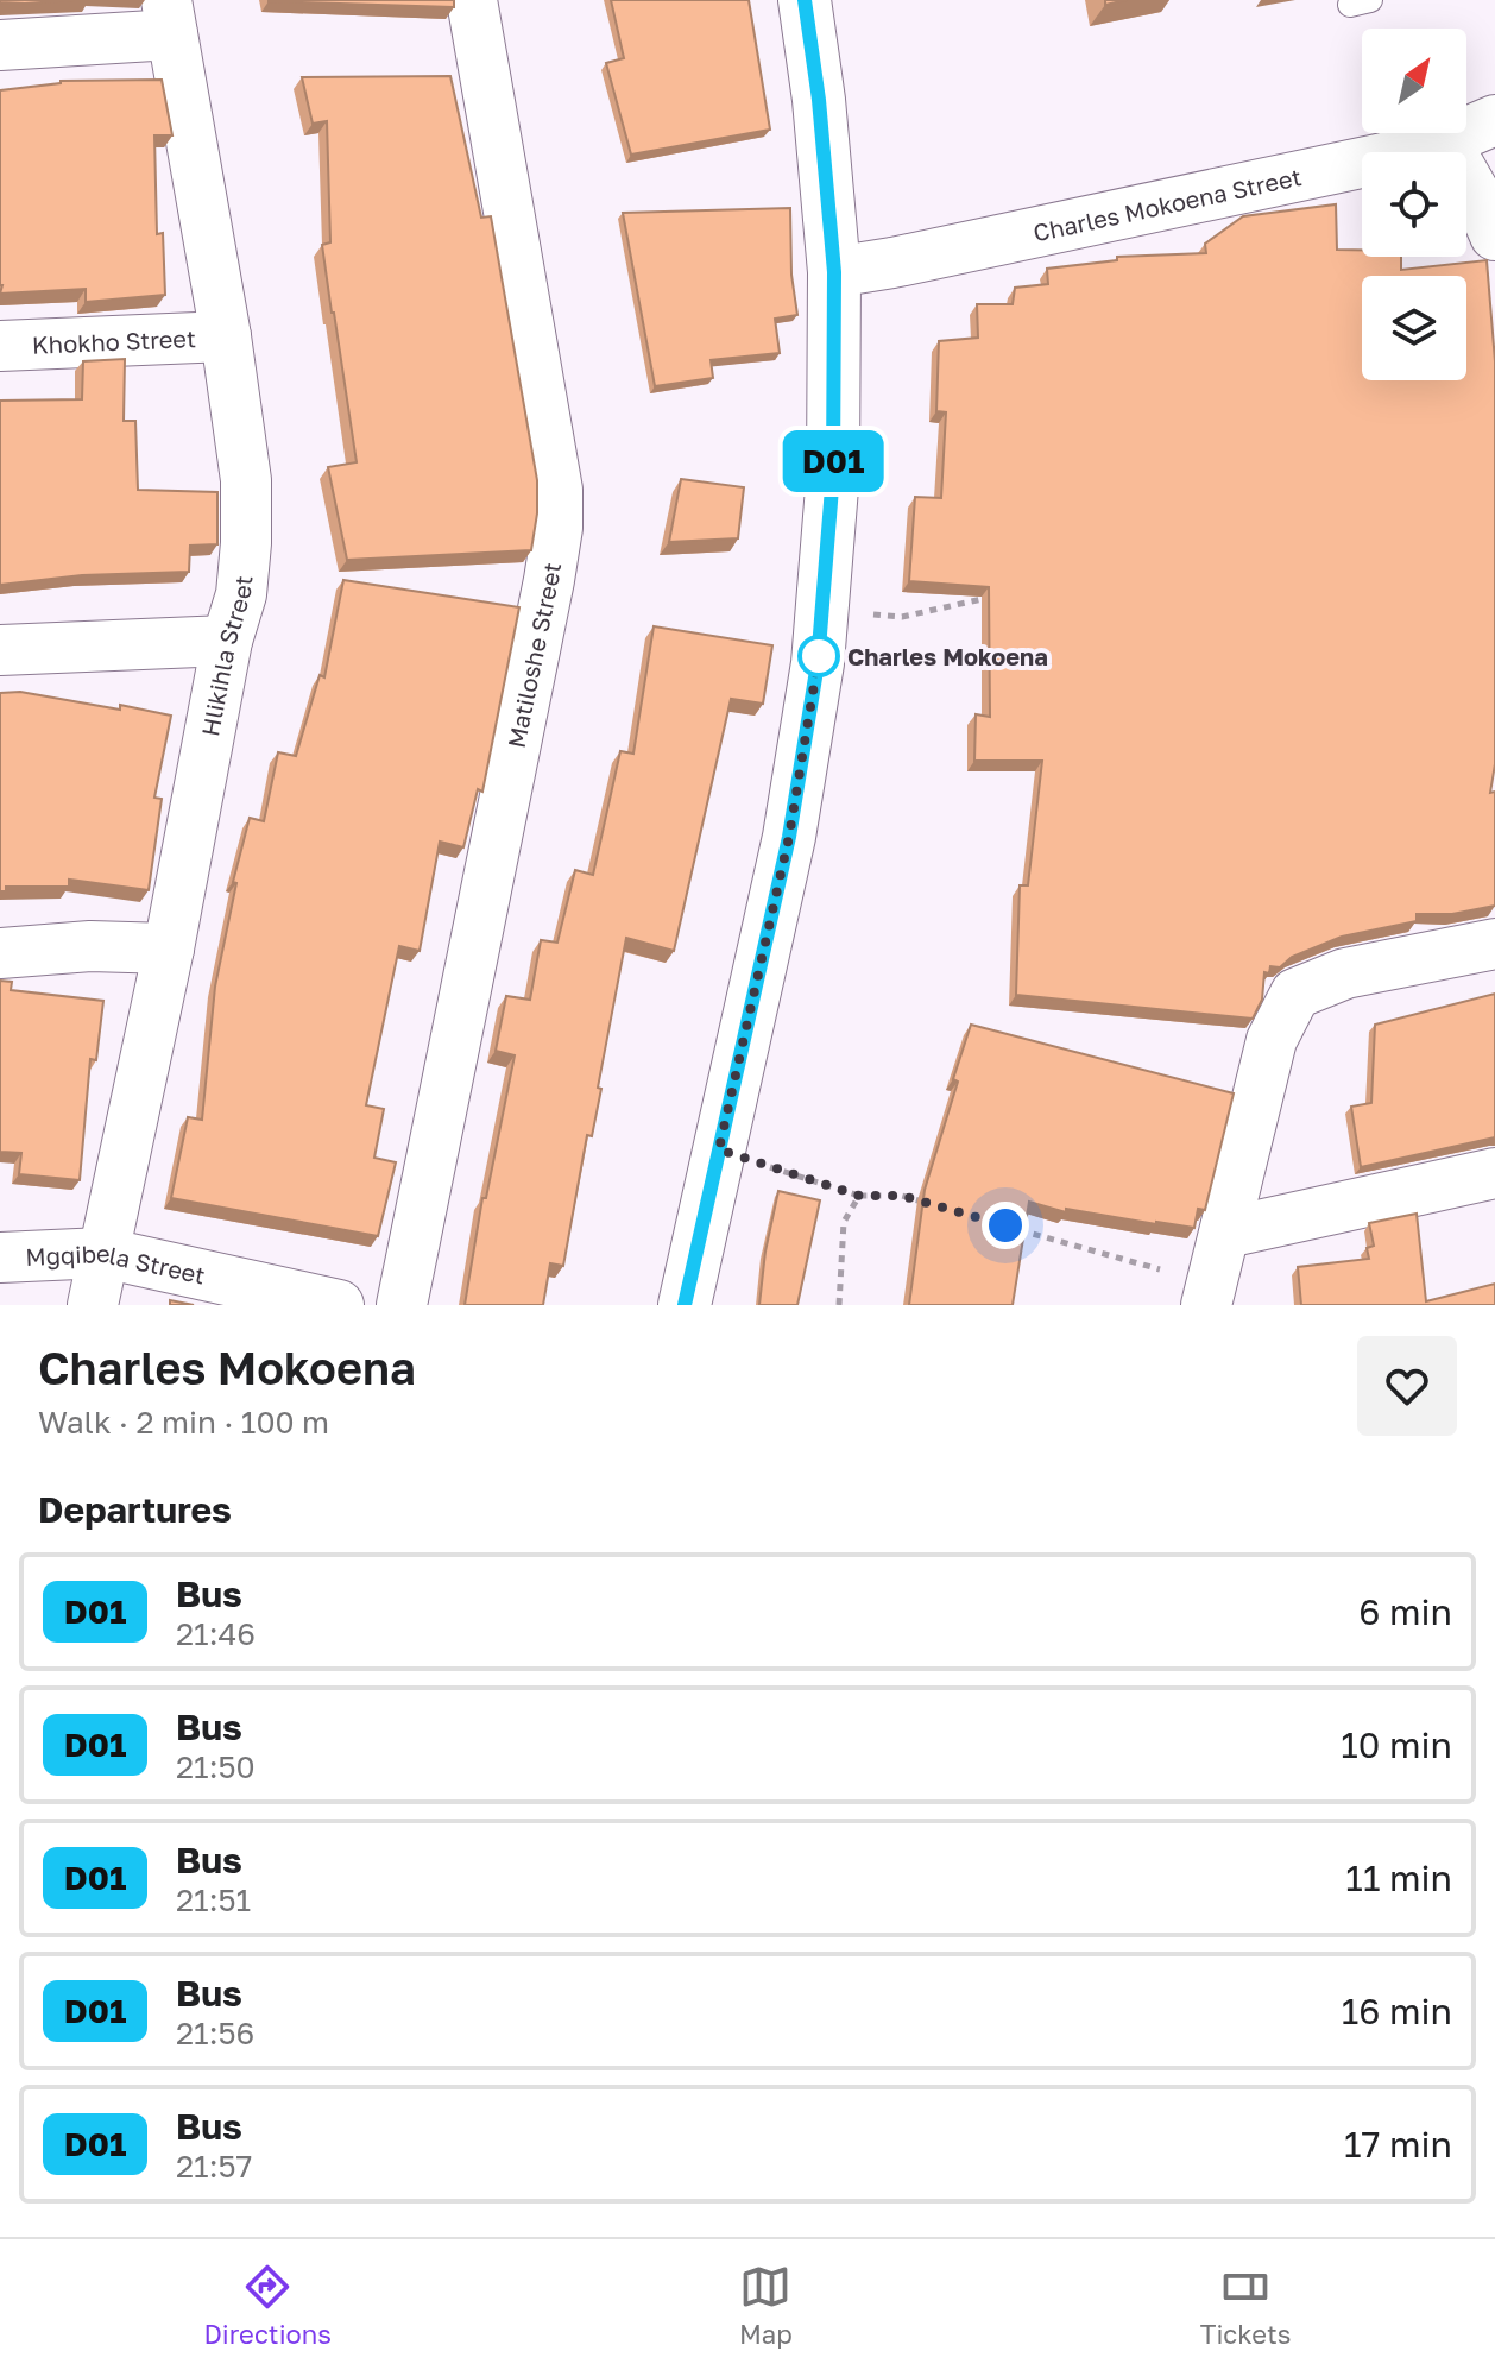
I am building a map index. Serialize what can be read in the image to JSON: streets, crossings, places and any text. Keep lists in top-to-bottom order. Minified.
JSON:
{"streets":{"street":["Charles Mokoena Street","Khokho Street","Hlikihla Street","Matiloshe Street","Mgqibela Street"]},"crossings":[["Khokho Street","Hlikihla Street"],["Hlikihla Street","Mgqibela Street"]],"places":["Charles Mokoena"],"lines":["bus line D01"],"north":"top right","page":{"on_map":"D01","heading":[["Charles Mokoena","Walk · 2 min · 100 m"],"Departures"],"list":[{"mark":"D01","name":"Bus","note":"21:46","value":"6 min"},{"mark":"D01","name":"Bus","note":"21:50","value":"10 min"},{"mark":"D01","name":"Bus","note":"21:51","value":"11 min"},{"mark":"D01","name":"Bus","note":"21:56","value":"16 min"},{"mark":"D01","name":"Bus","note":"21:57","value":"17 min"}],"tabs":["Directions","Map","Tickets"]}}
